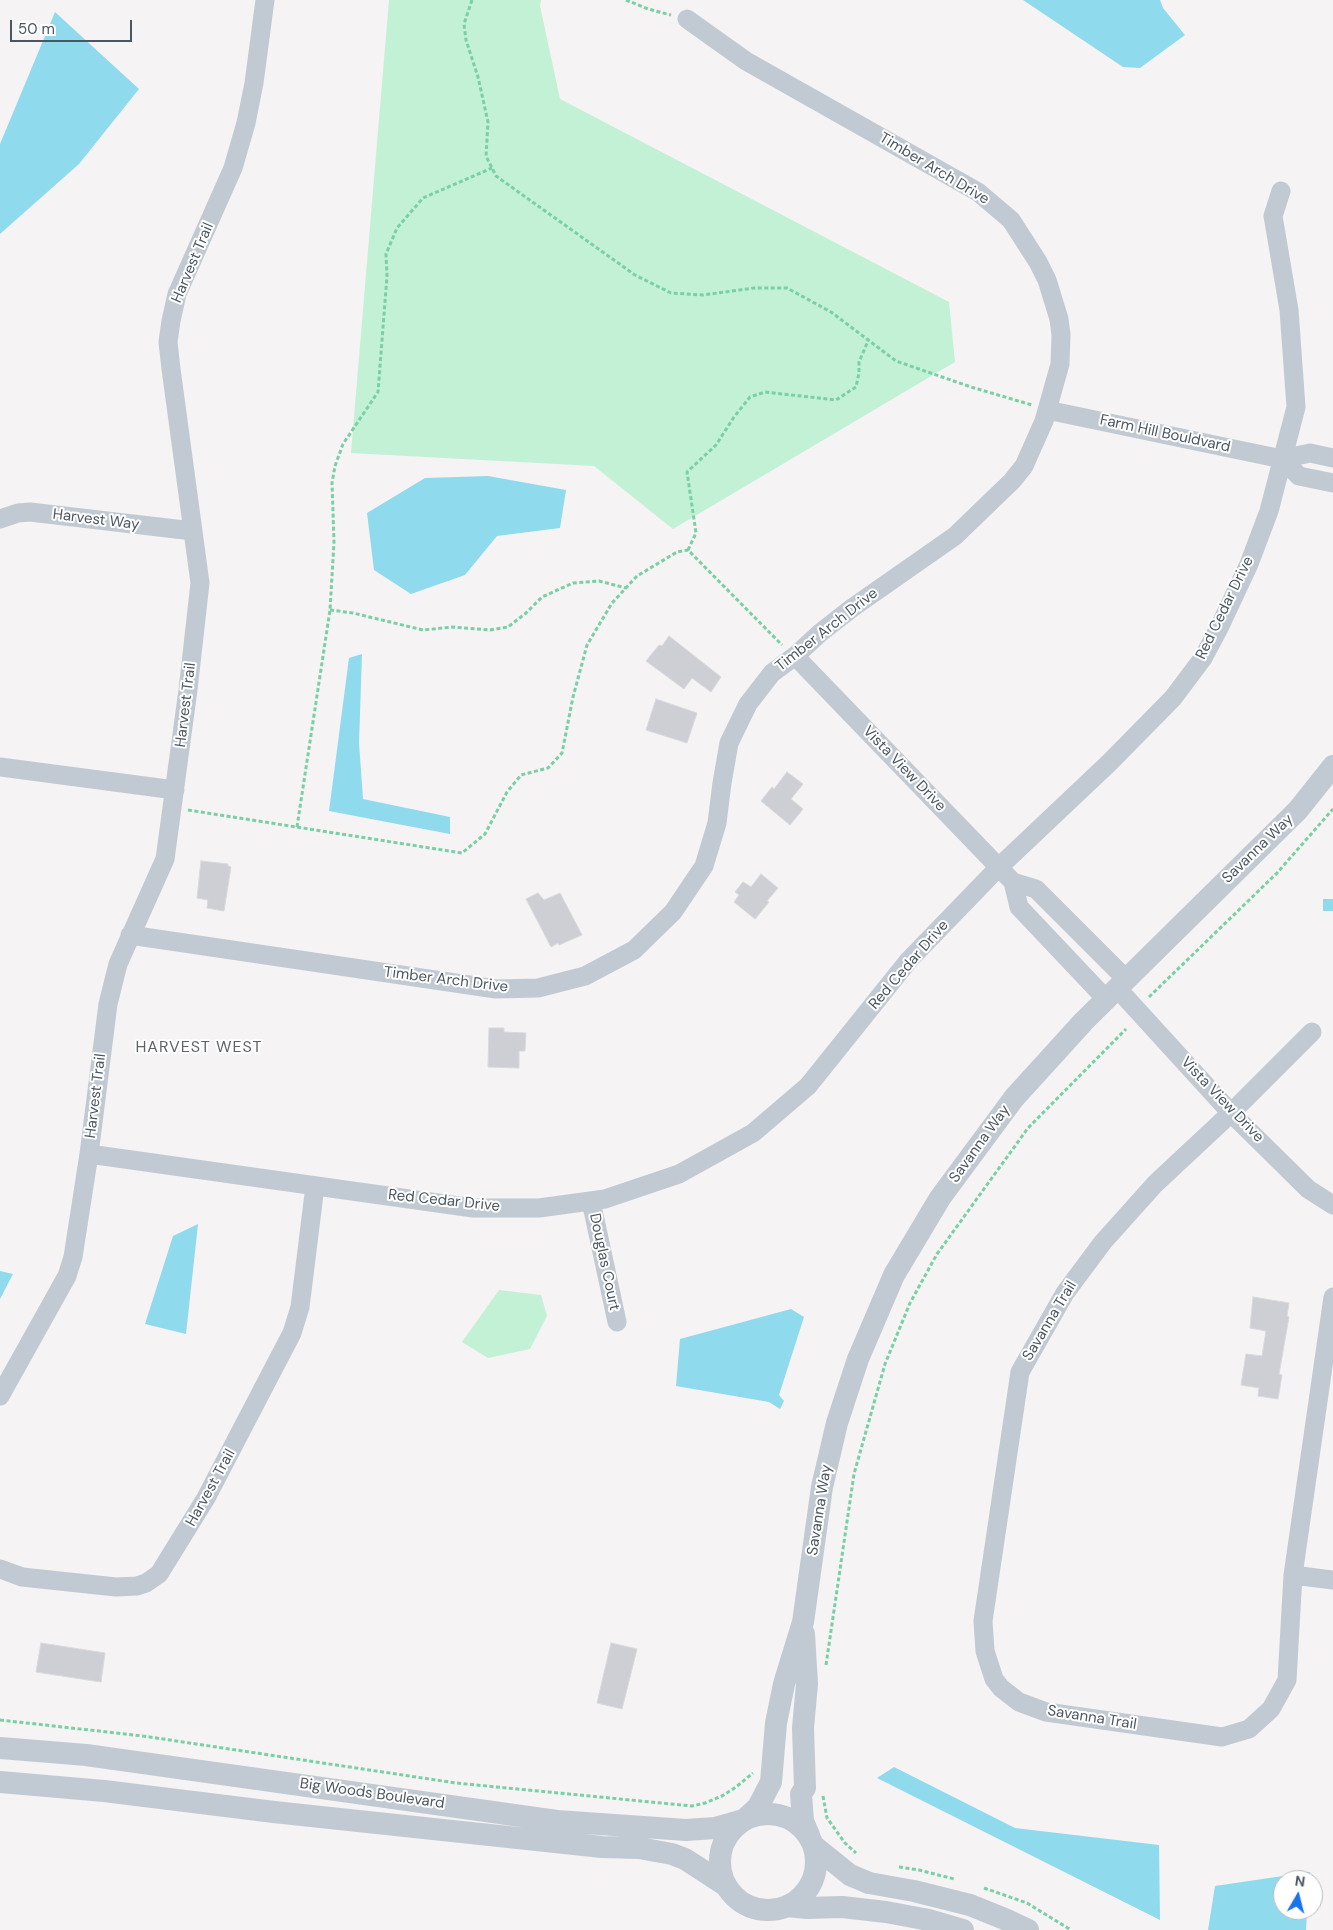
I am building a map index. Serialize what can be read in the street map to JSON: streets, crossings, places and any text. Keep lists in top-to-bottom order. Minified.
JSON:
{"streets":{"street":["Timber Arch Drive","Harvest Trail","Farm Hill Bouldvard","Harvest Way","Red Cedar Drive","Vista View Drive","Savanna Way","Douglas Court","Savanna Trail","Big Woods Boulevard"]},"crossings":[["Timber Arch Drive","Harvest Trail"],["Timber Arch Drive","Farm Hill Bouldvard"],["Timber Arch Drive","Vista View Drive"],["Harvest Trail","Harvest Way"],["Harvest Trail","Red Cedar Drive"],["Farm Hill Bouldvard","Red Cedar Drive"],["Red Cedar Drive","Vista View Drive"],["Red Cedar Drive","Douglas Court"],["Vista View Drive","Savanna Way"],["Vista View Drive","Savanna Trail"],["Savanna Way","Big Woods Boulevard"]],"districts":["HARVEST WEST"],"scale_bar":"50 m","north":"top"}
